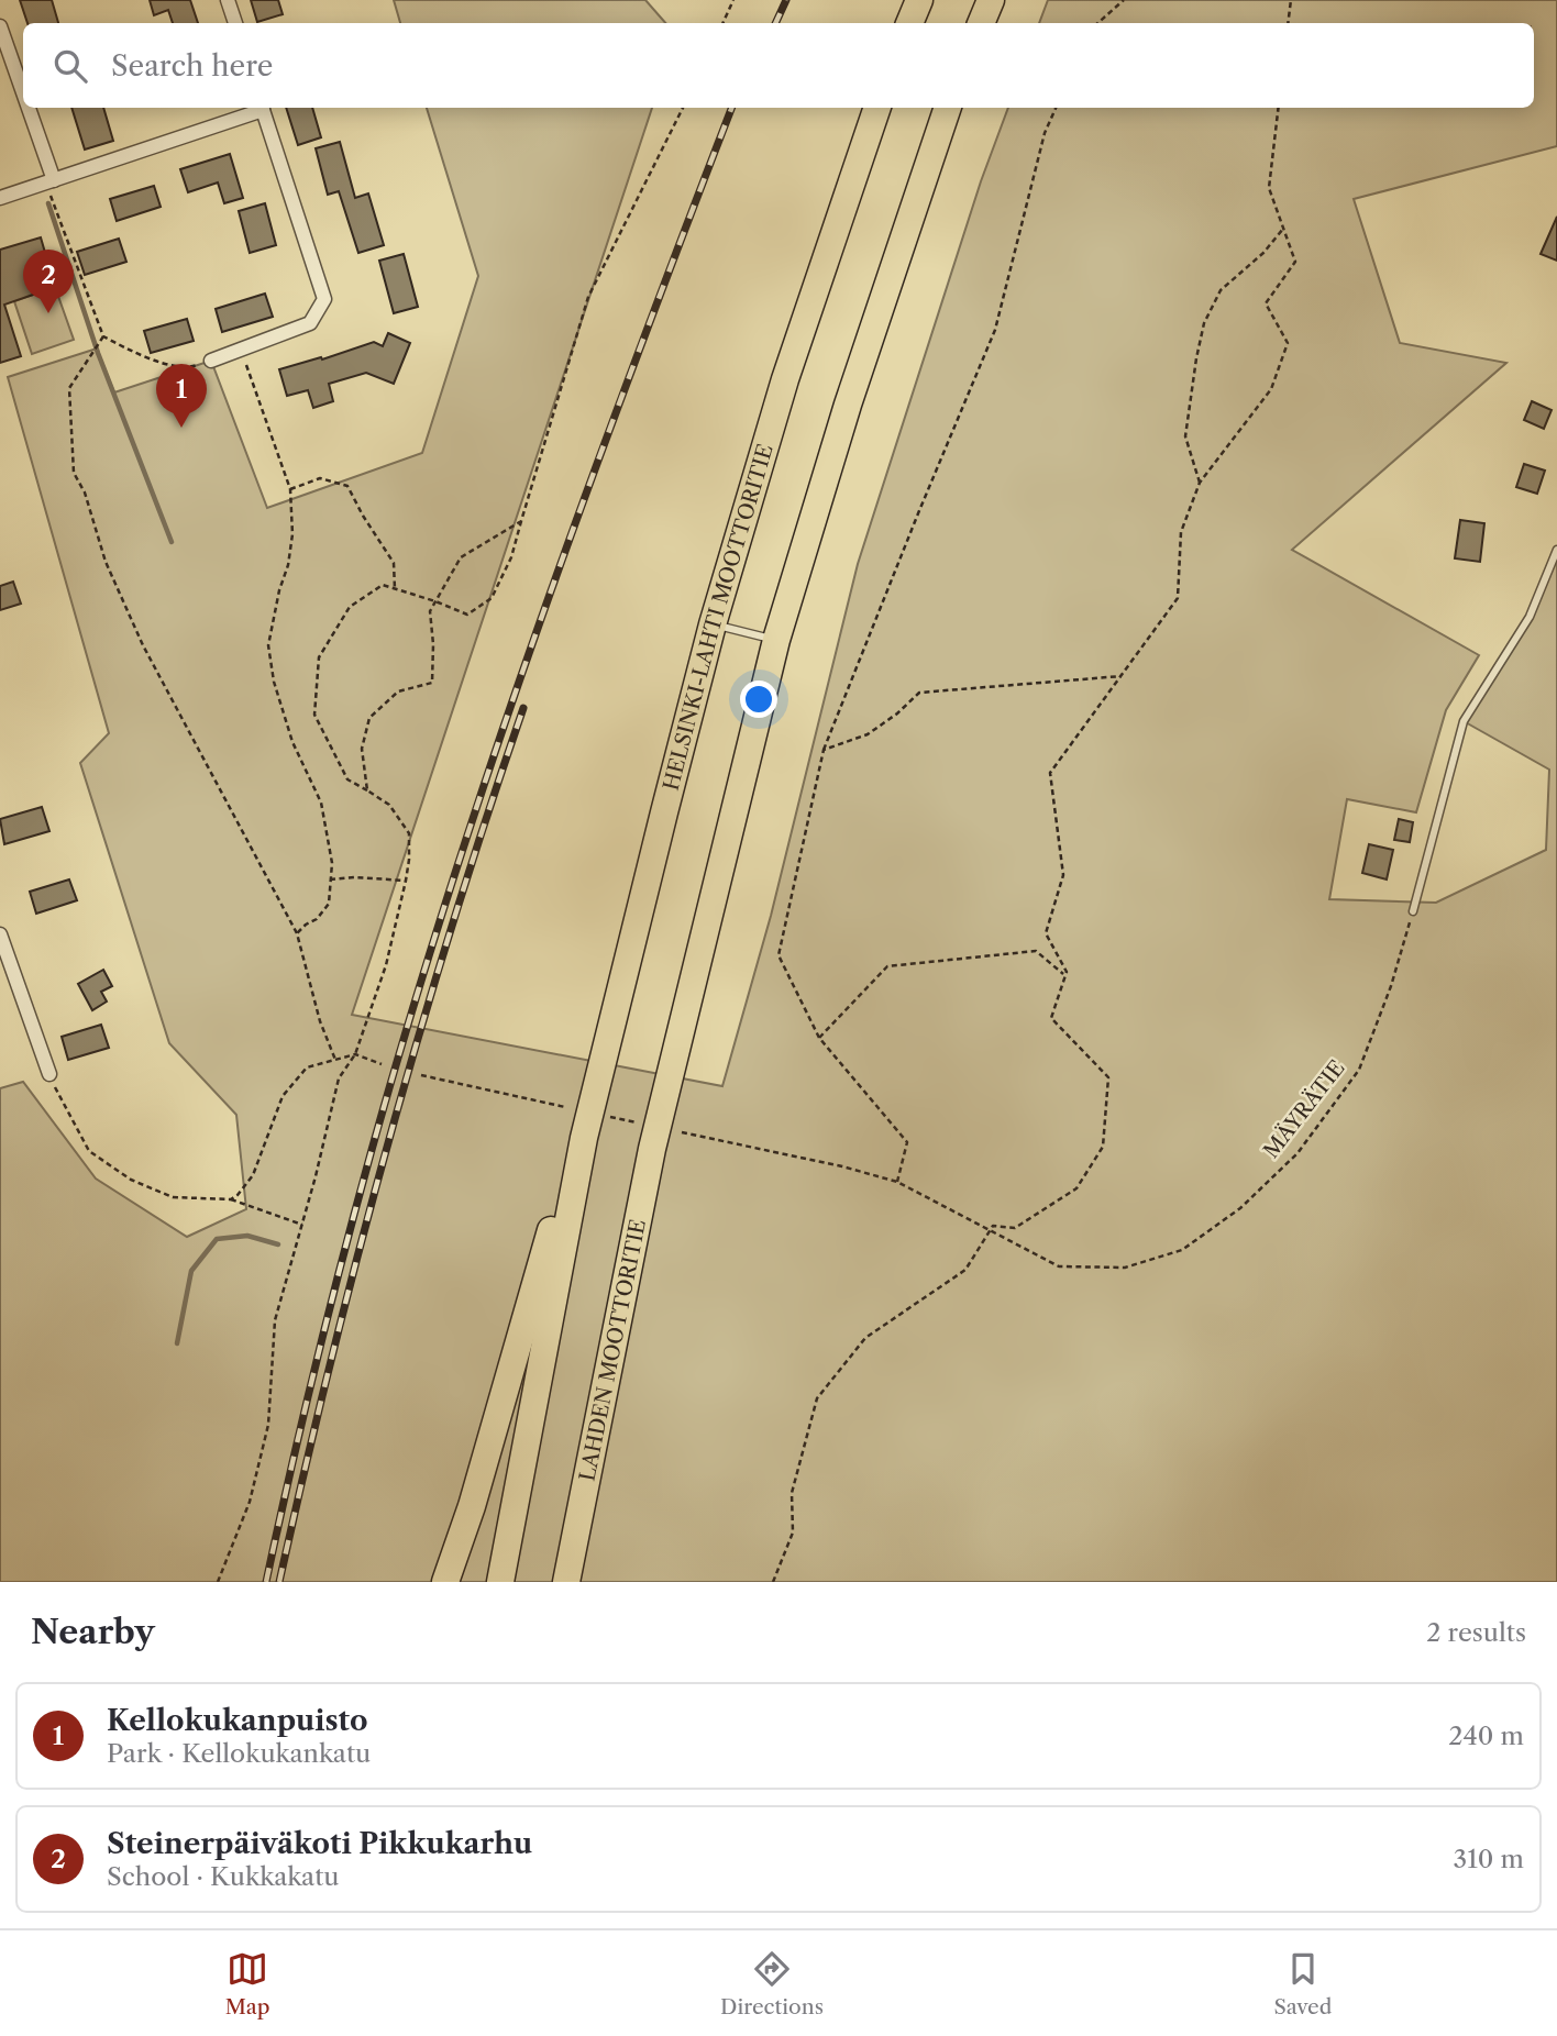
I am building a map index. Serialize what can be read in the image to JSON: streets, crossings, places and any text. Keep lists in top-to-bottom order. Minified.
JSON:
{"streets":{"highway":["HELSINKI-LAHTI MOOTTORITIE","LAHDEN MOOTTORITIE"],"path":["MÄYRÄTIE"]},"crossings":[["MÄYRÄTIE","LAHDEN MOOTTORITIE"]],"page":{"search":"Search here","pins":["2","1"],"heading":["Nearby","2 results"],"list":[{"mark":"1","name":"Kellokukanpuisto","note":"Park · Kellokukankatu","value":"240 m"},{"mark":"2","name":"Steinerpäiväkoti Pikkukarhu","note":"School · Kukkakatu","value":"310 m"}],"nav":["Map","Directions","Saved"]}}
